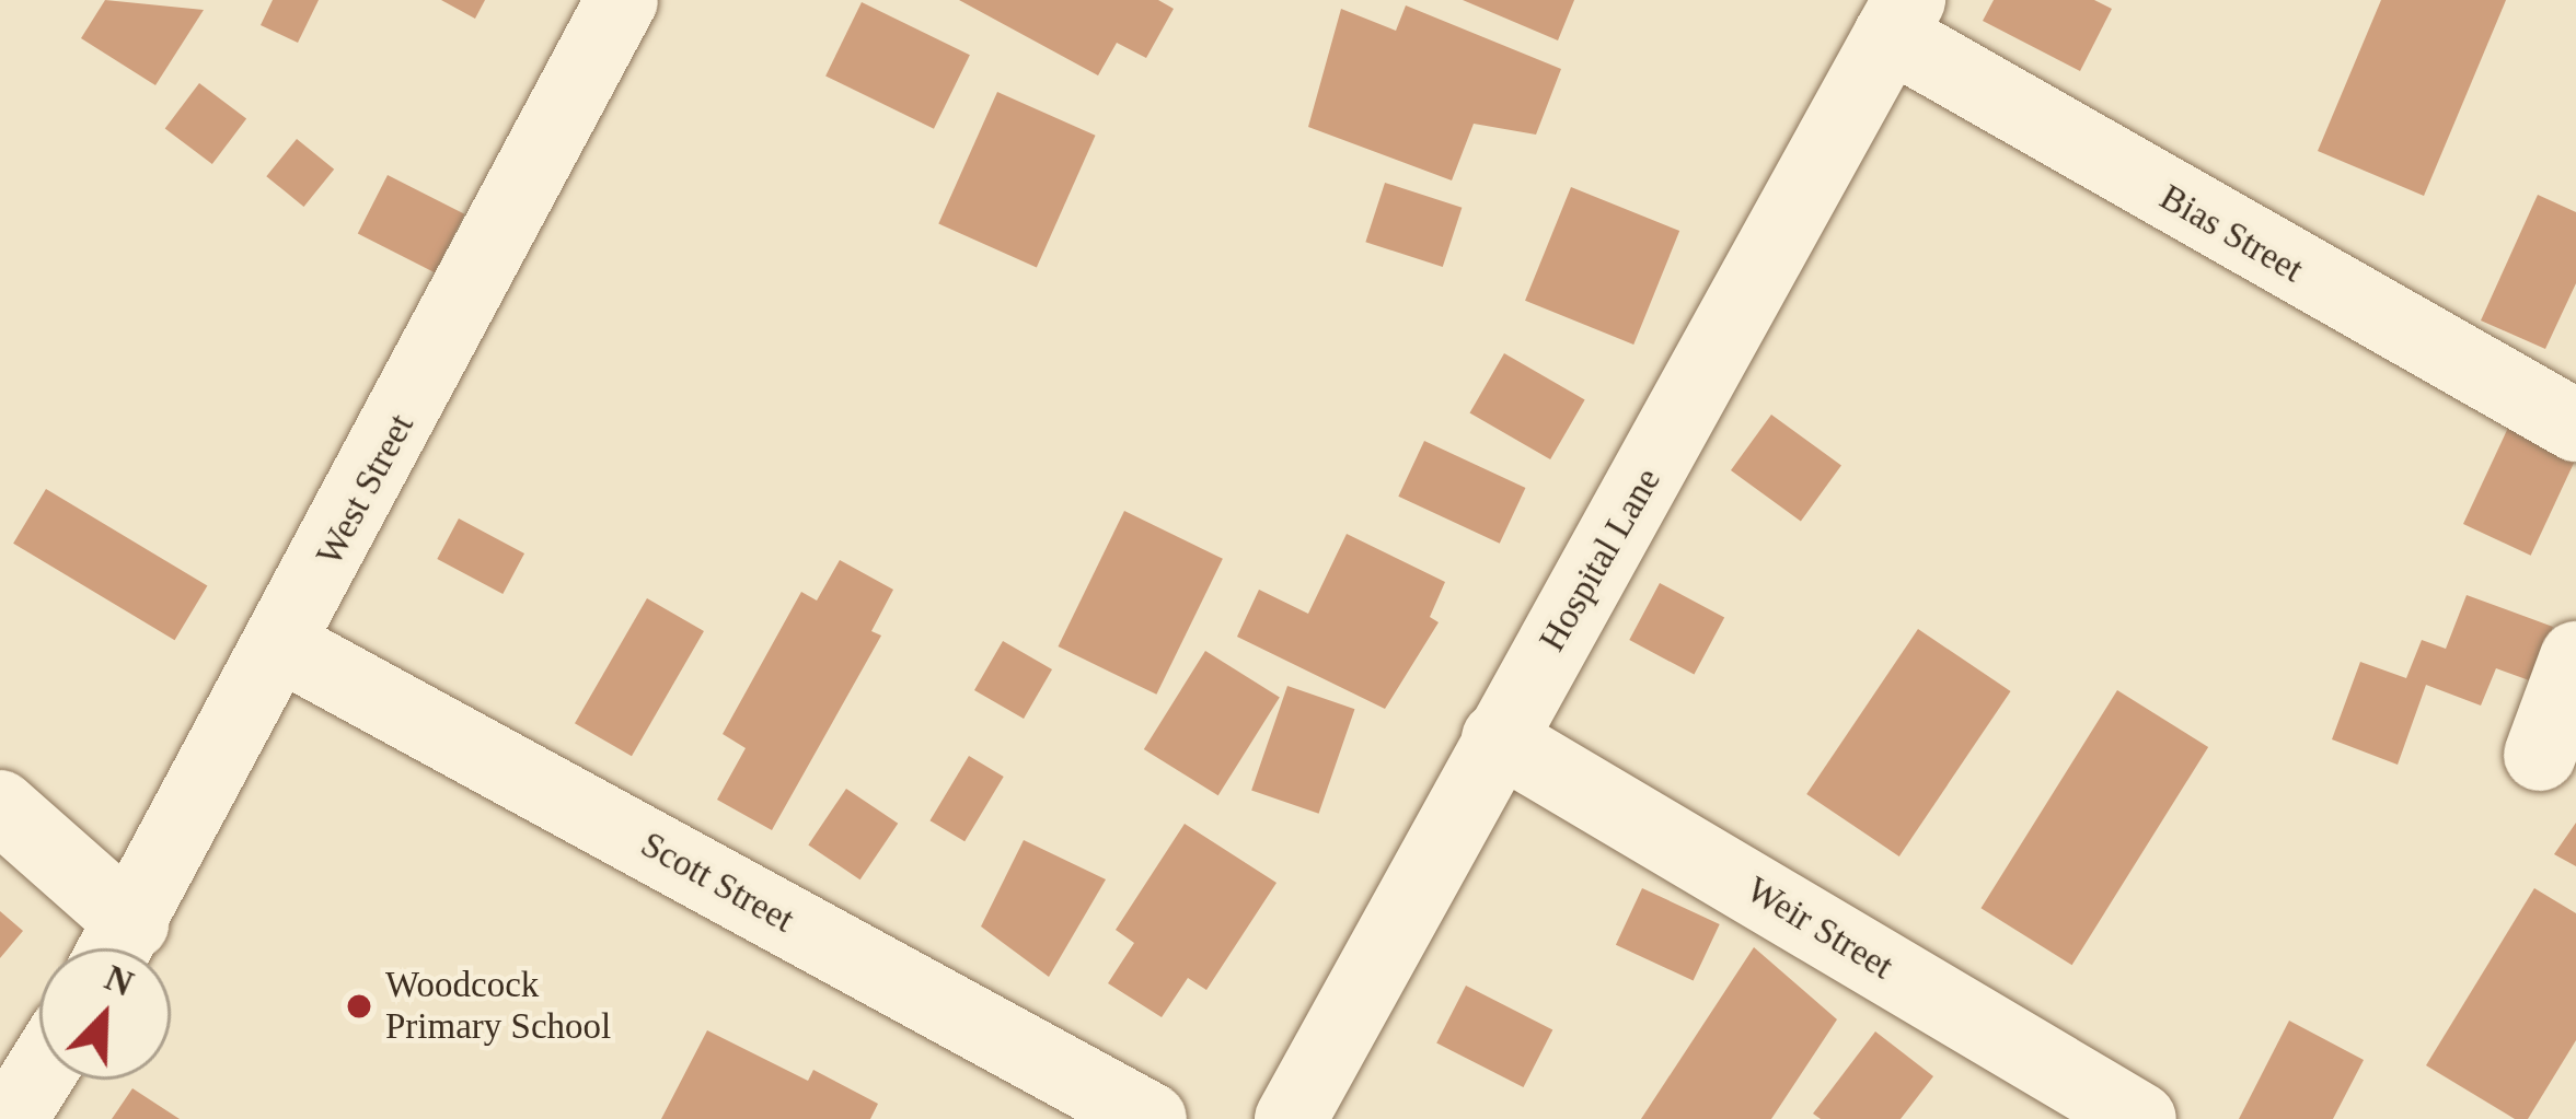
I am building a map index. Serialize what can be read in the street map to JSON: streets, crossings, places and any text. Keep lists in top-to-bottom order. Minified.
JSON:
{"streets":{"street":["Bias Street","West Street","Hospital Lane","Scott Street","Weir Street"]},"crossings":[["Bias Street","Hospital Lane"],["West Street","Scott Street"],["Hospital Lane","Weir Street"]],"places":["Woodcock Primary School"],"north":"top right"}
